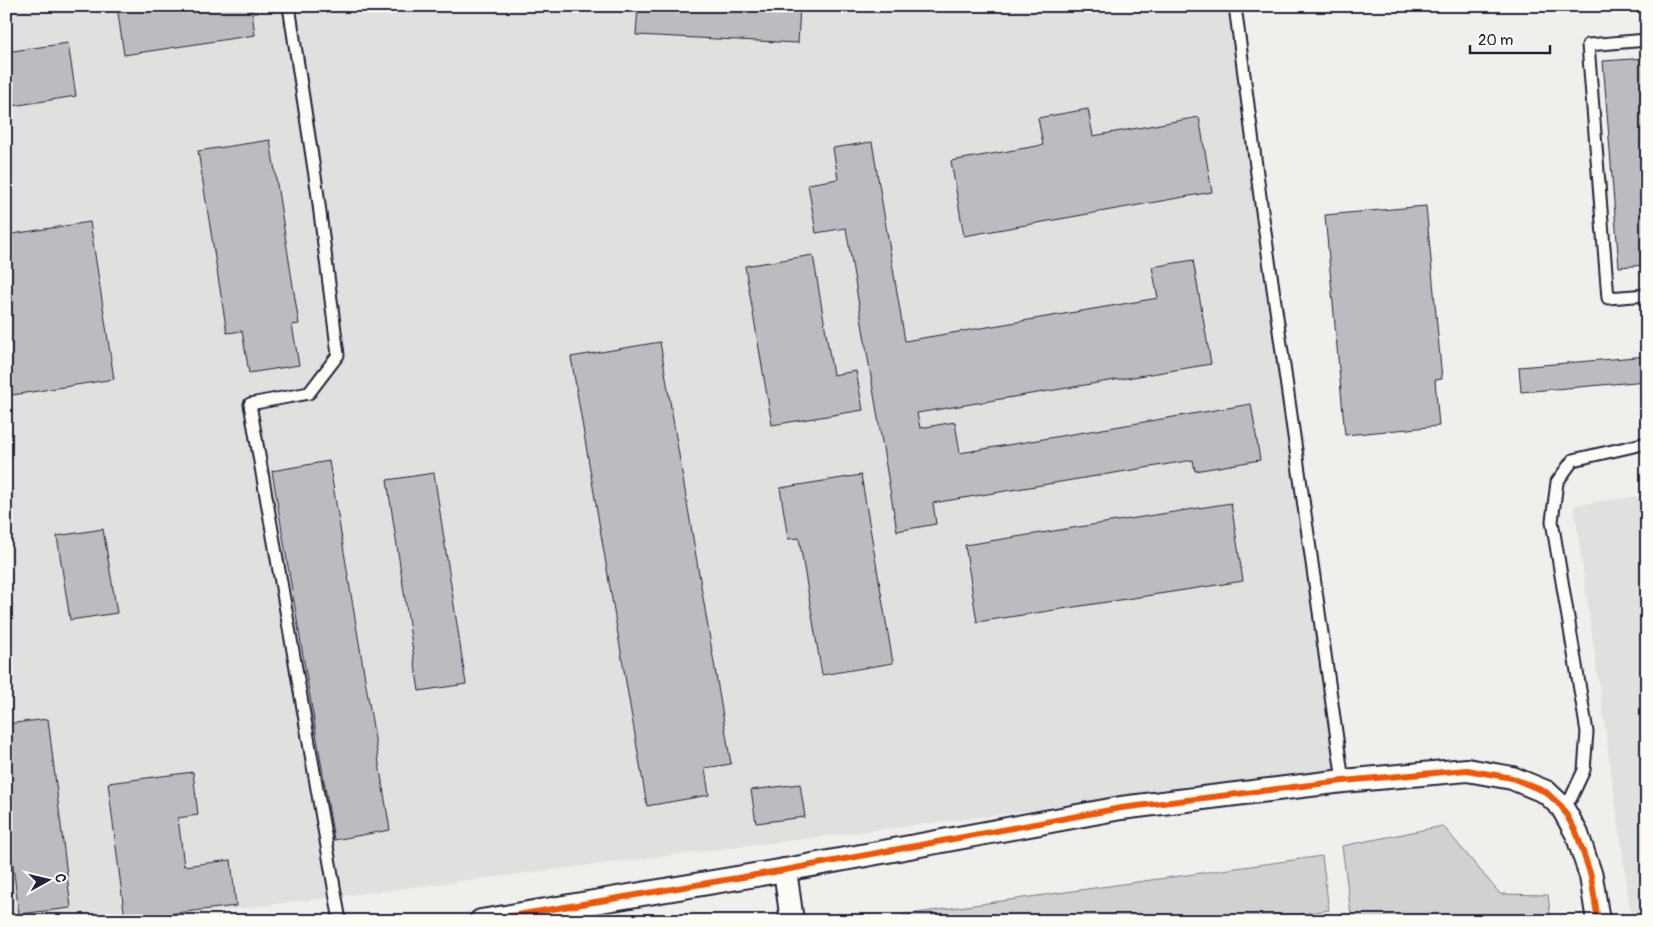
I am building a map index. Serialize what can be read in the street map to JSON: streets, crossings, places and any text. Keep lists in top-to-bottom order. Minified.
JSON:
{"scale_bar":"20 m","north":"right"}
